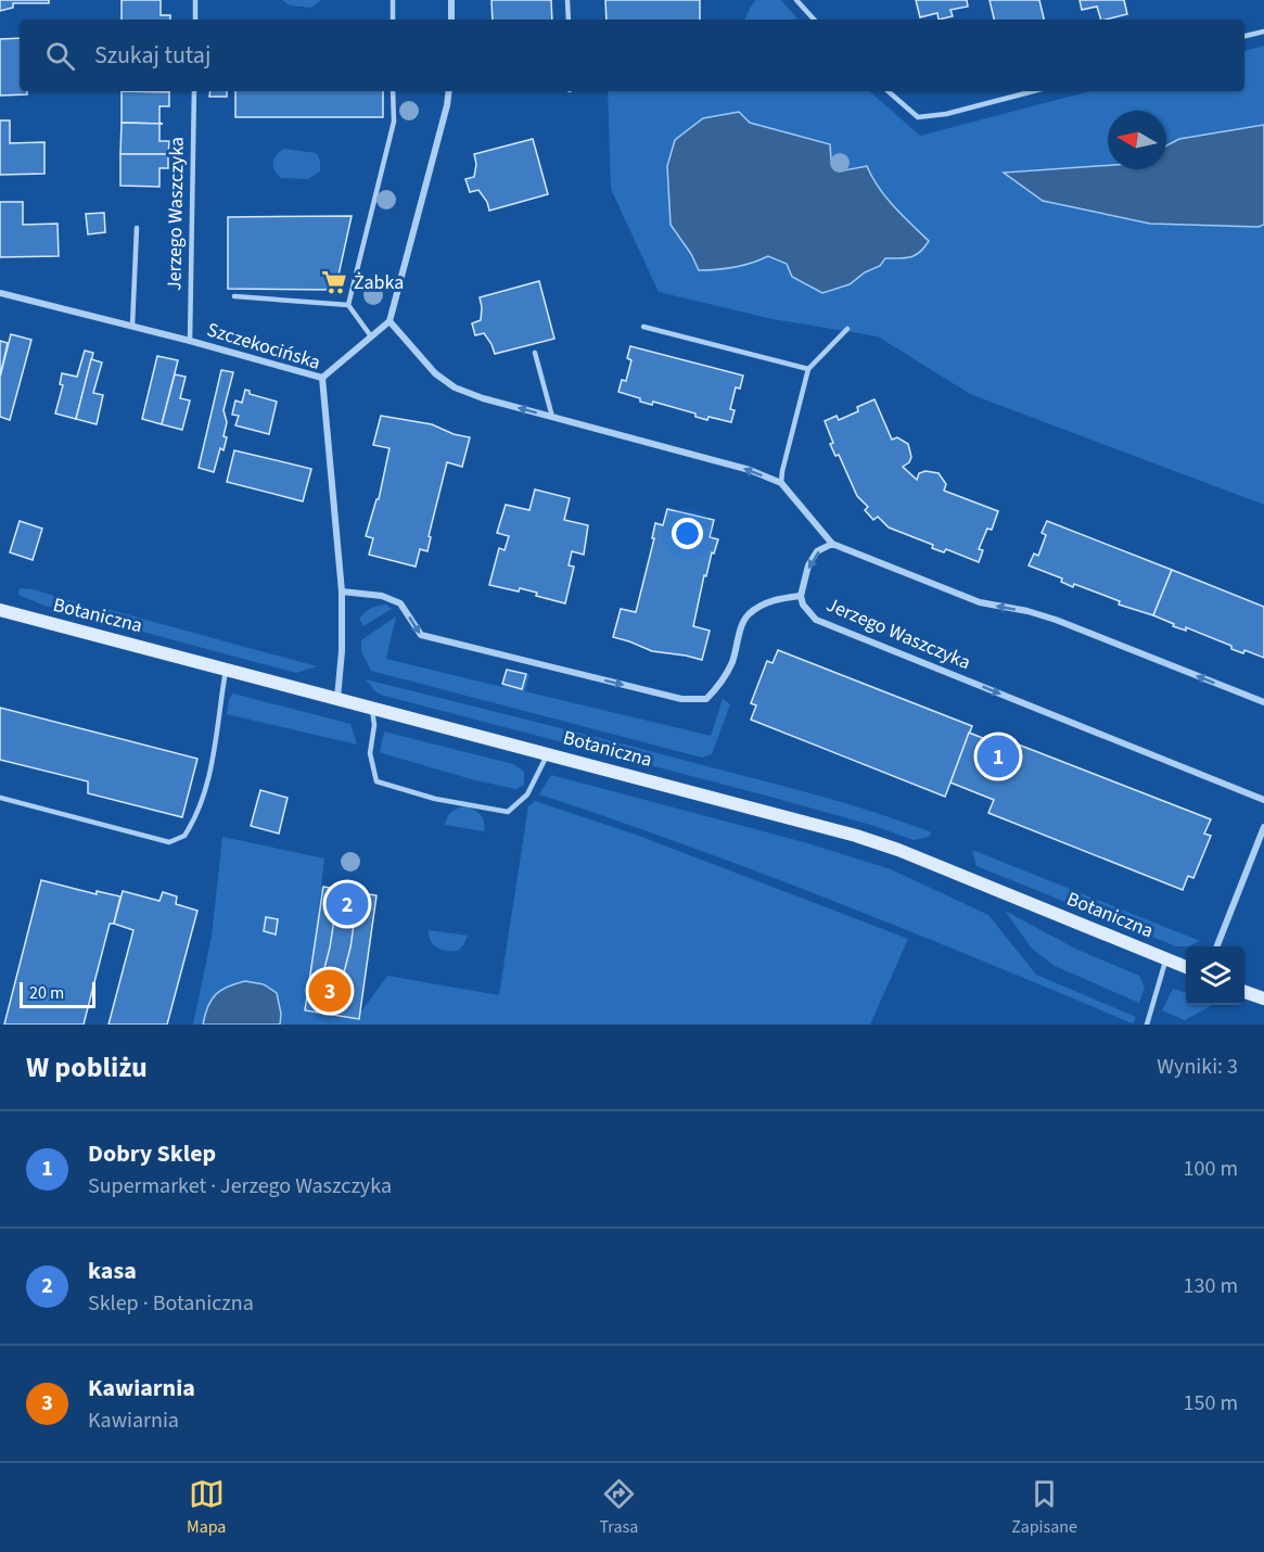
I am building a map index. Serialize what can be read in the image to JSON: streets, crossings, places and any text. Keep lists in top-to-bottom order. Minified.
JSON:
{"streets":{"main road":["Botaniczna"],"street":["Jerzego Waszczyka","Szczekocińska"]},"crossings":[["Jerzego Waszczyka","Szczekocińska"],["Szczekocińska","Botaniczna"]],"one_way":["Jerzego Waszczyka"],"places":{"supermarket":["Żabka"]},"scale_bar":"20 m","north":"left","page":{"search":"Szukaj tutaj","pins":["1","2","3"],"scale":"20 m","heading":["W pobliżu","Wyniki: 3"],"list":[{"mark":"1","name":"Dobry Sklep","note":"Supermarket · Jerzego Waszczyka","value":"100 m"},{"mark":"2","name":"kasa","note":"Sklep · Botaniczna","value":"130 m"},{"mark":"3","name":"Kawiarnia","note":"Kawiarnia","value":"150 m"}],"nav":["Mapa","Trasa","Zapisane"]}}
